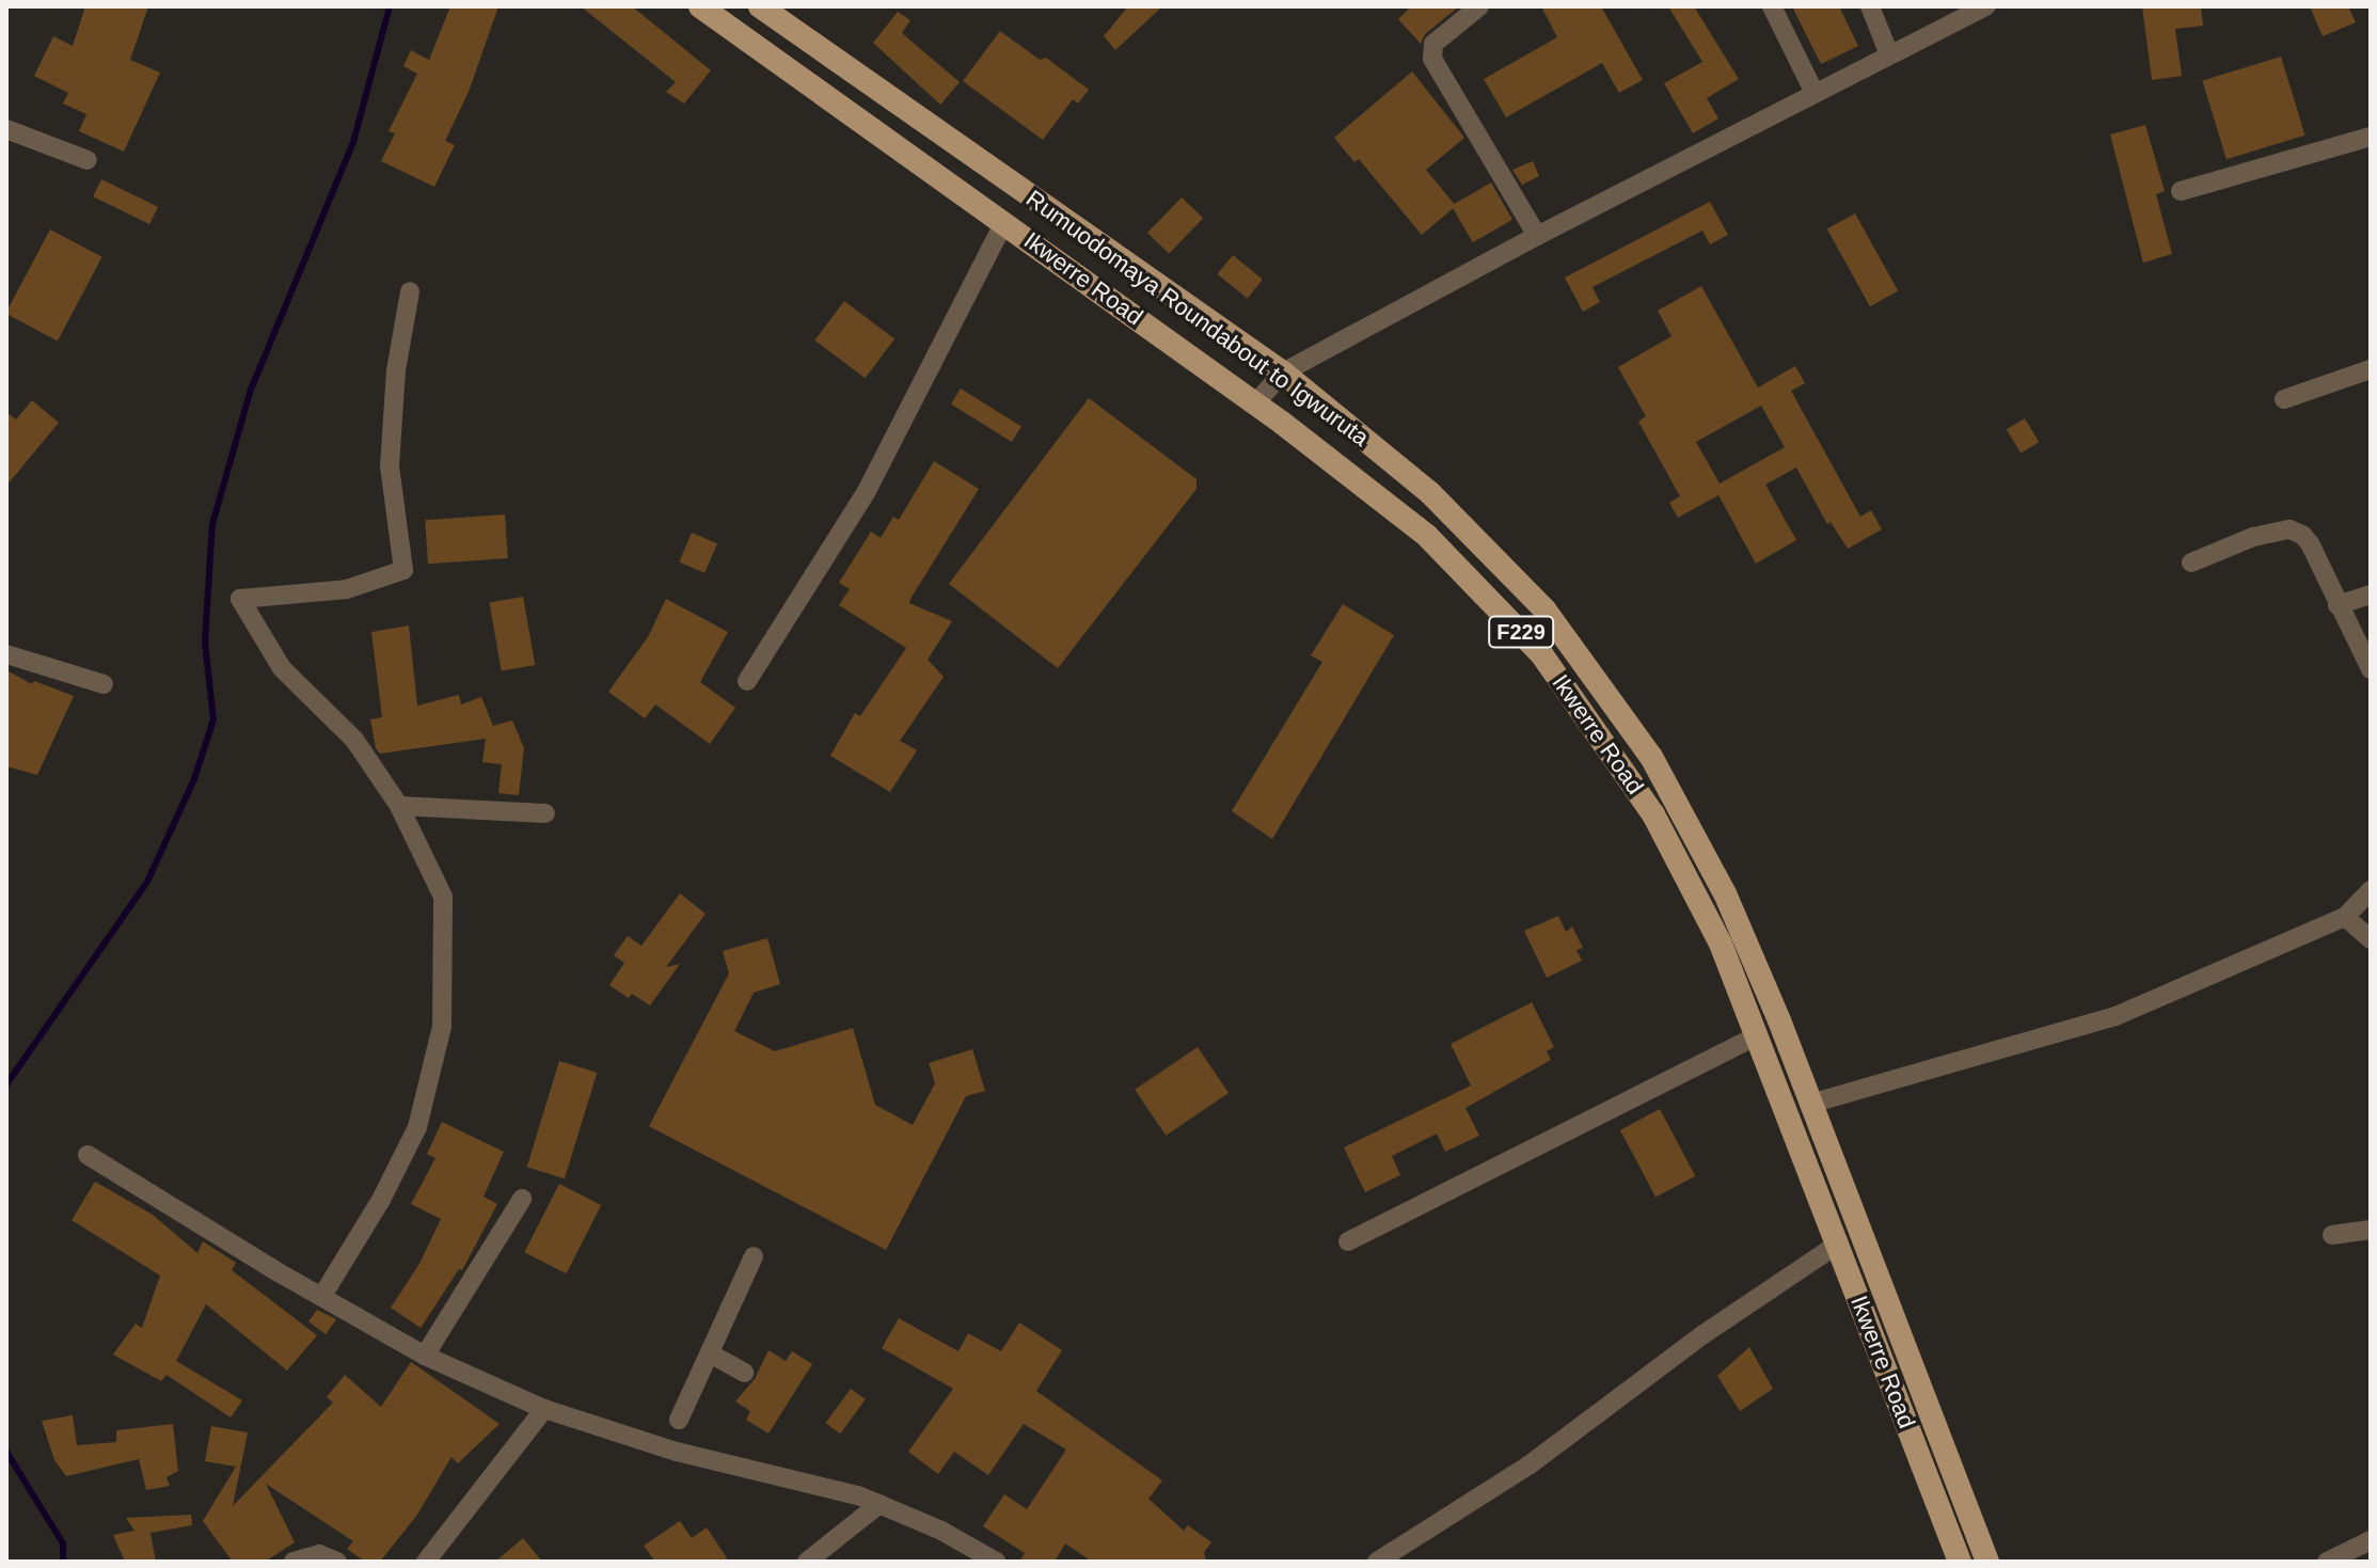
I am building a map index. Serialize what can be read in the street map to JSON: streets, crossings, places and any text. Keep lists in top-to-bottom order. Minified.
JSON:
{"streets":{"main road":["Ikwerre Road","Rumuodomaya Roundabout to Igwuruta","F229"]}}
